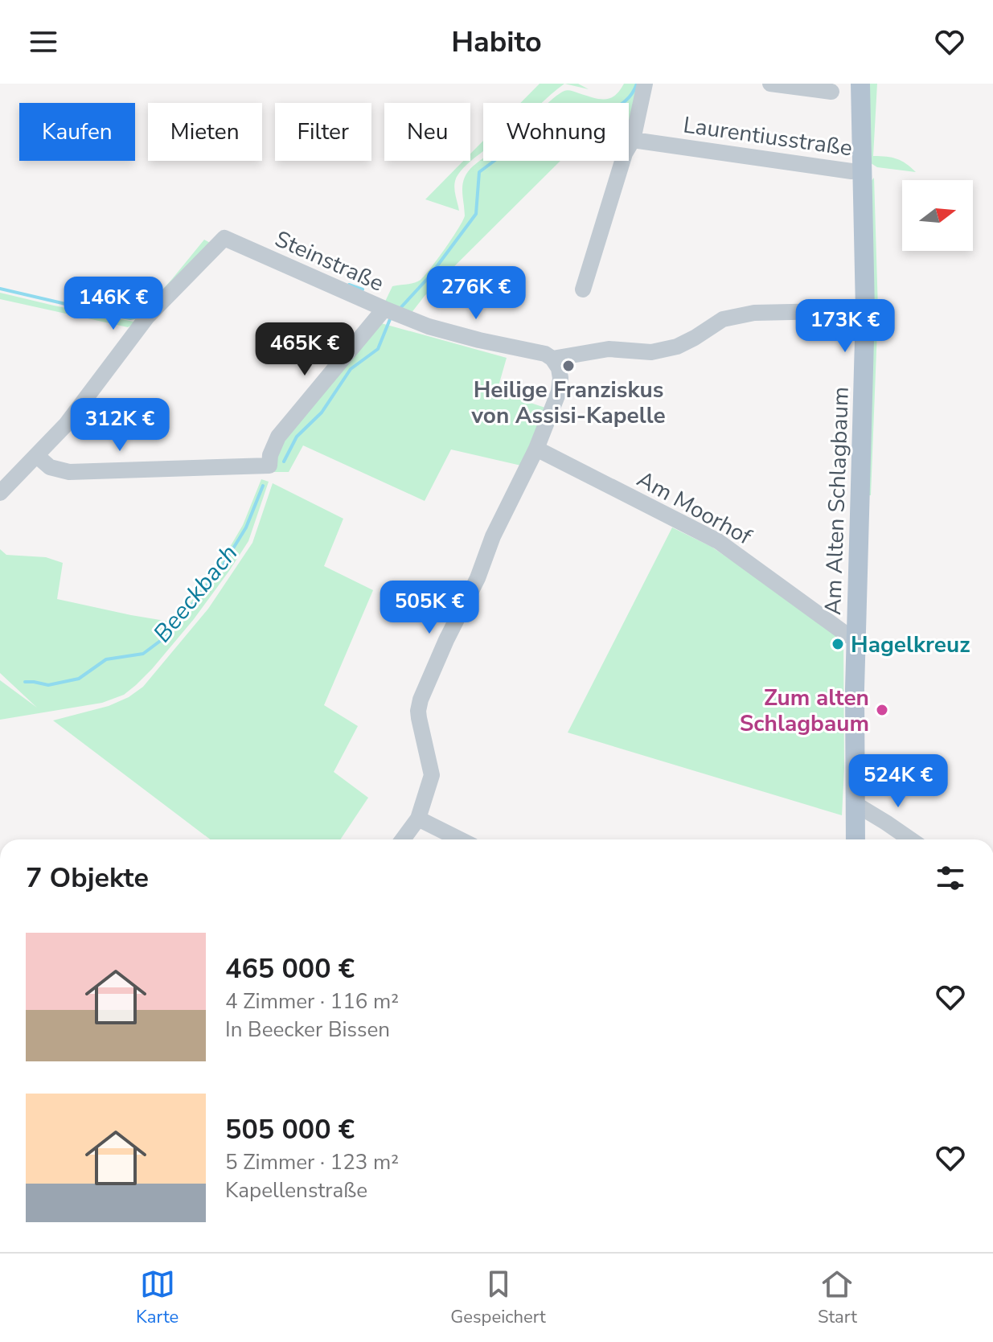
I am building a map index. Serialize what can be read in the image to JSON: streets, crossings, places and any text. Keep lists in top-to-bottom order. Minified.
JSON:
{"streets":{"main road":["Am Alten Schlagbaum"],"street":["Laurentiusstraße","Steinstraße","Am Moorhof"]},"crossings":[["Laurentiusstraße","Am Alten Schlagbaum"],["Steinstraße","Am Alten Schlagbaum"],["Am Alten Schlagbaum","Am Moorhof"]],"water":["Beeckbach"],"places":["Heilige Franziskus von Assisi-Kapelle","Hagelkreuz","Zum alten Schlagbaum"],"north":"right","page":{"header":"Habito","chip":["Kaufen","Mieten","Filter","Neu","Wohnung"],"price":["276K €","146K €","173K €","465K €","312K €","505K €","524K €"],"heading":"7 Objekte","list":[{"name":"465 000 €","note":"4 Zimmer · 116 m² · In Beecker Bissen"},{"name":"505 000 €","note":"5 Zimmer · 123 m² · Kapellenstraße"}],"tabs":["Karte","Gespeichert","Start"]}}
